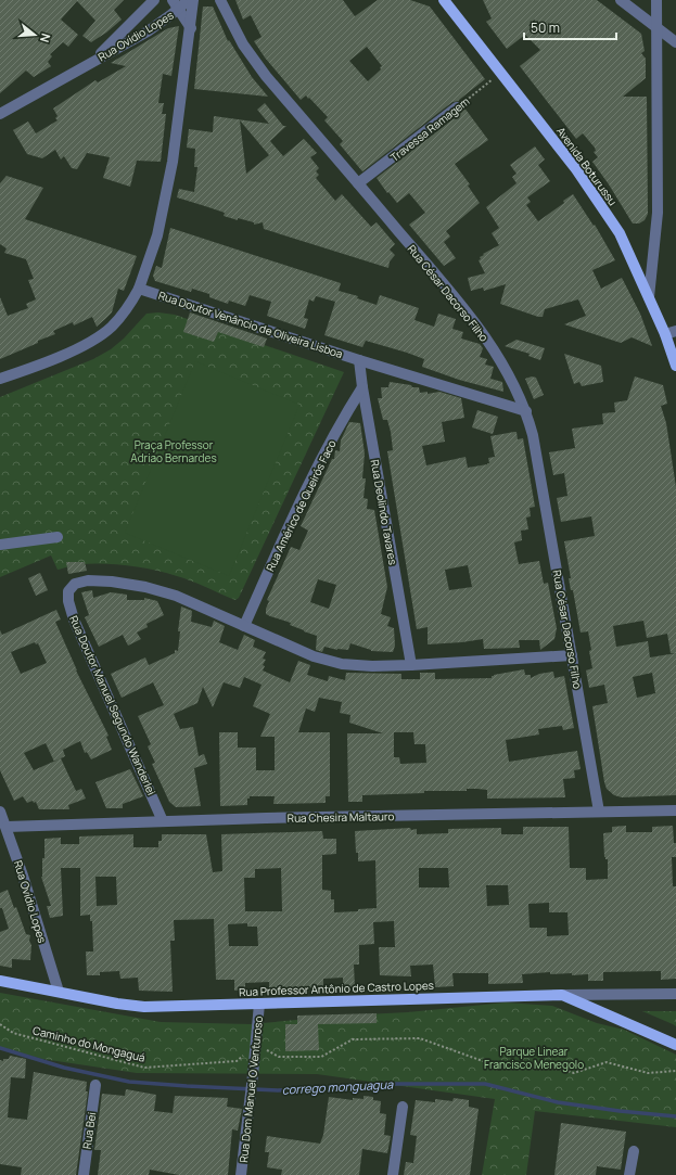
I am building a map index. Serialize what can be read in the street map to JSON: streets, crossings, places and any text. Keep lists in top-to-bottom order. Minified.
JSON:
{"streets":{"main road":["Avenida Boturussu","Rua Professor Antônio de Castro Lopes"],"street":["Rua Ovídio Lopes","Travessa Ramagem","Rua César Dacorso Filho","Rua Doutor Venâncio de Oliveira Lisboa","Rua Américo de Queirós Faco","Rua Deolindo Tavares","Rua Doutor Manuel Segundo Wanderlei","Rua Chesira Maltauro","Rua Dom Manuel O Venturoso","Rua Bei"],"path":["Caminho do Mongaguá"]},"crossings":[["Rua Ovídio Lopes","Rua Chesira Maltauro"],["Rua Ovídio Lopes","Rua Professor Antônio de Castro Lopes"],["Travessa Ramagem","Avenida Boturussu"],["Travessa Ramagem","Rua César Dacorso Filho"],["Rua César Dacorso Filho","Rua Doutor Venâncio de Oliveira Lisboa"],["Rua César Dacorso Filho","Rua Doutor Manuel Segundo Wanderlei"],["Rua César Dacorso Filho","Rua Chesira Maltauro"],["Rua Doutor Venâncio de Oliveira Lisboa","Rua Deolindo Tavares"],["Rua Américo de Queirós Faco","Rua Deolindo Tavares"],["Rua Américo de Queirós Faco","Rua Doutor Manuel Segundo Wanderlei"],["Rua Deolindo Tavares","Rua Doutor Manuel Segundo Wanderlei"],["Rua Doutor Manuel Segundo Wanderlei","Rua Chesira Maltauro"],["Rua Professor Antônio de Castro Lopes","Rua Dom Manuel O Venturoso"],["Caminho do Mongaguá","Rua Dom Manuel O Venturoso"]],"water":["corrego monguagua"],"parks":["Praça Professor Adriao Bernardes","Parque Linear Francisco Menegolo"],"scale_bar":"50 m","north":"right"}
